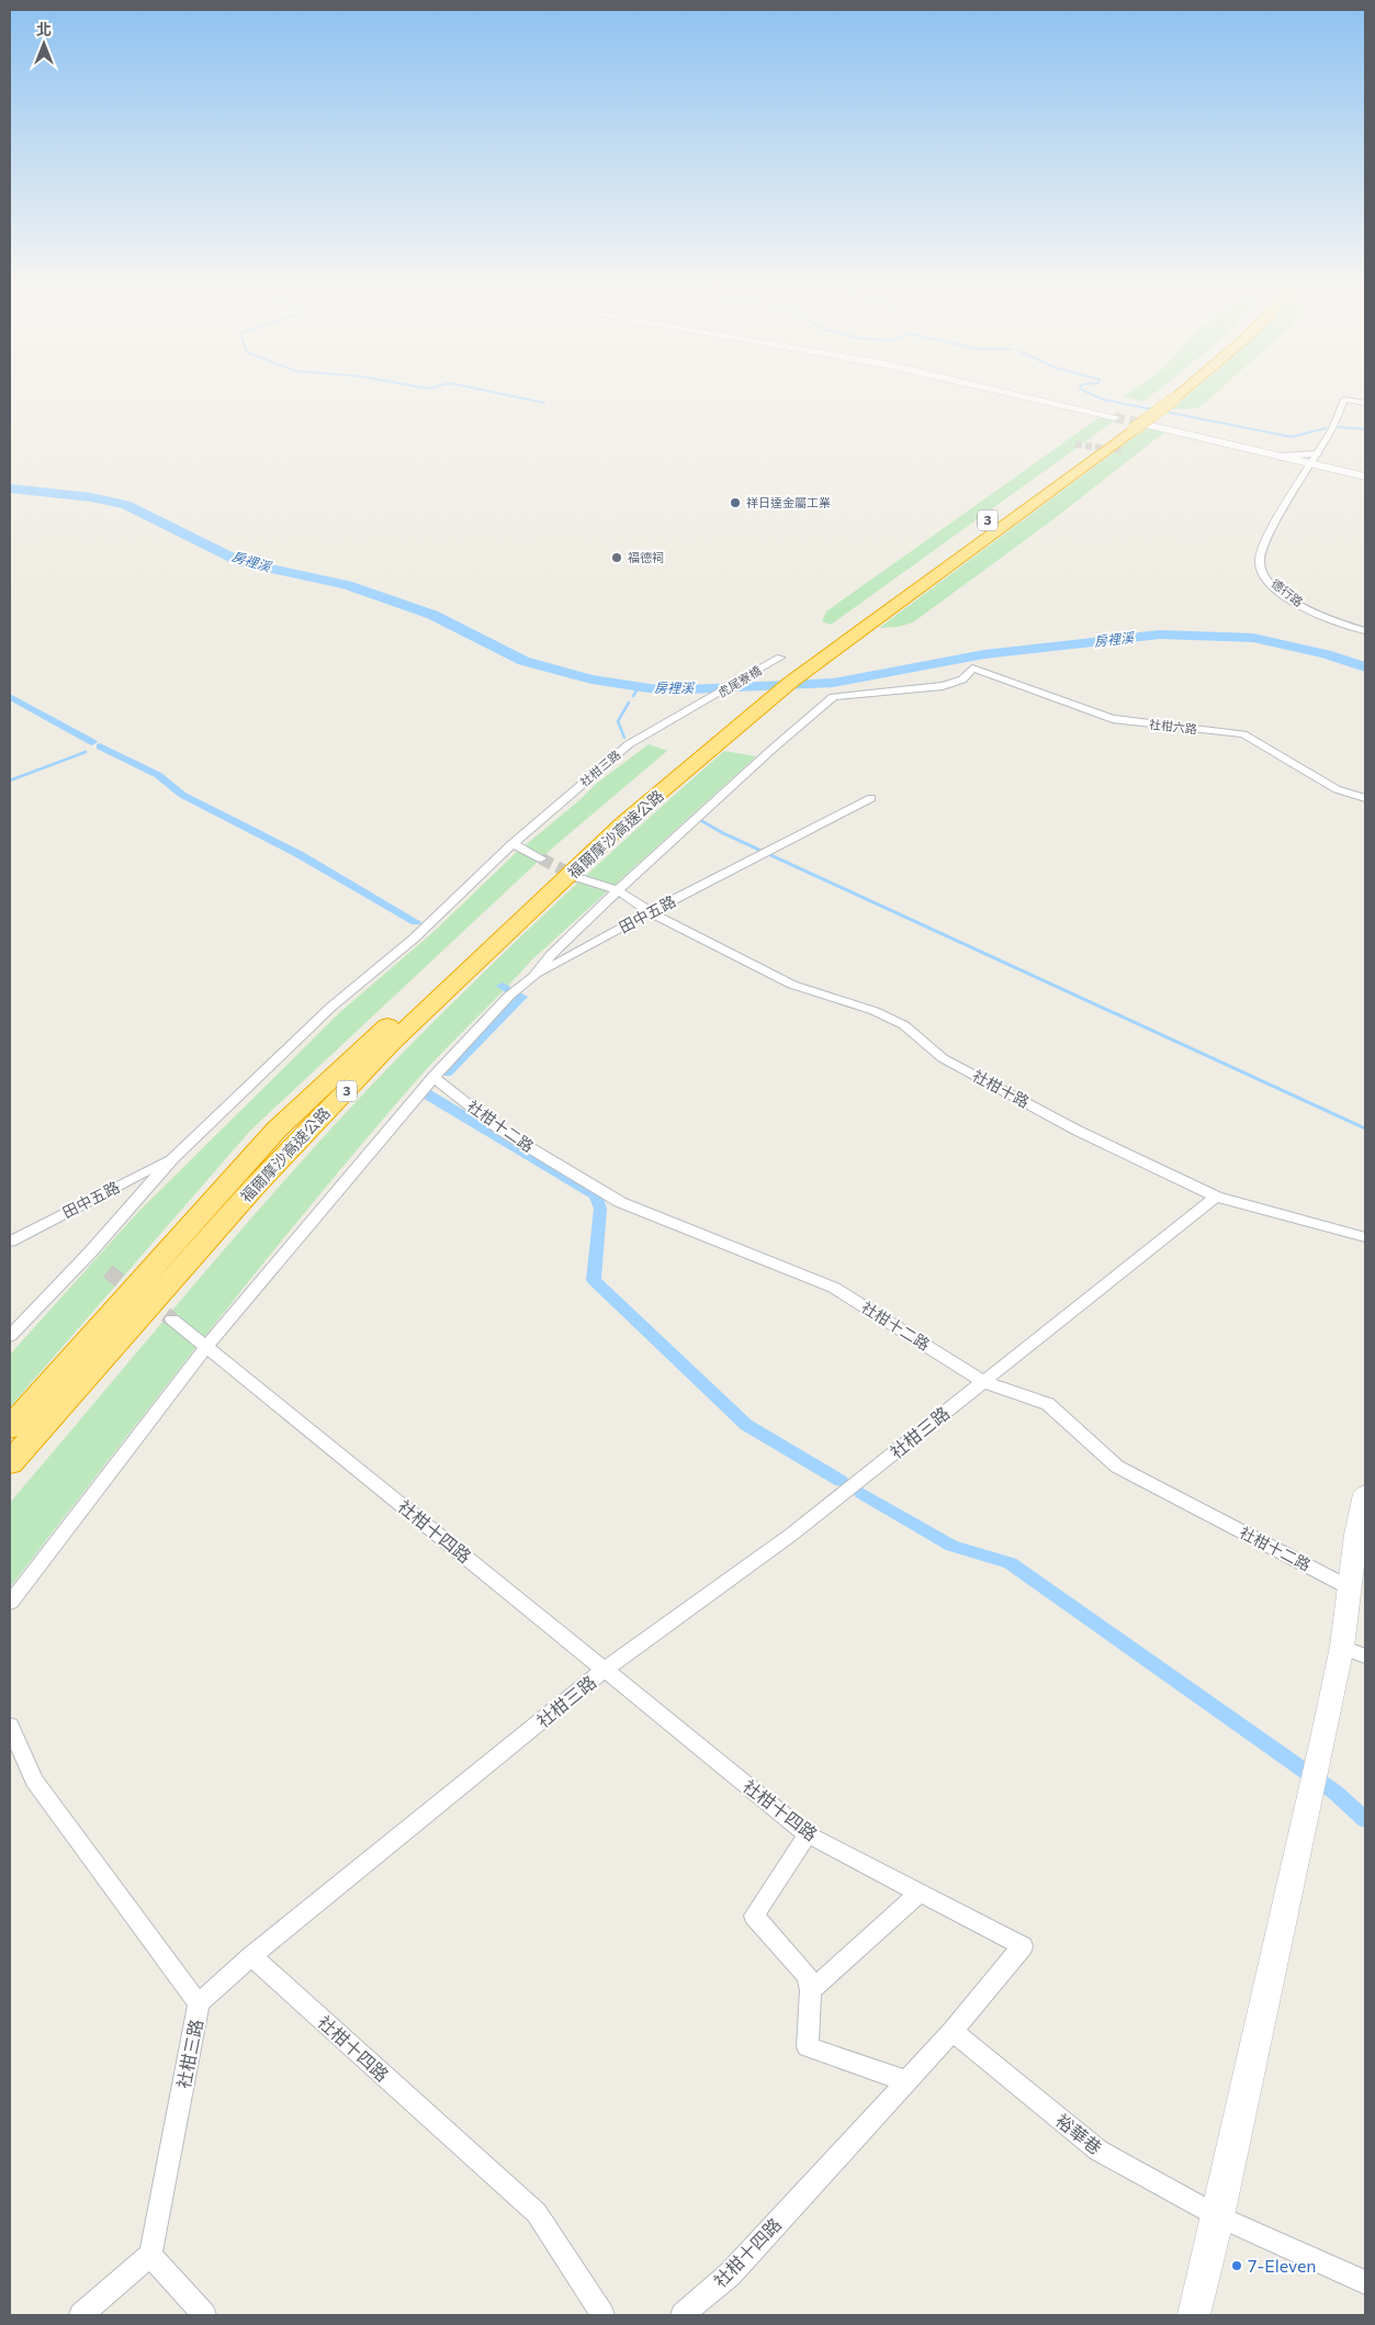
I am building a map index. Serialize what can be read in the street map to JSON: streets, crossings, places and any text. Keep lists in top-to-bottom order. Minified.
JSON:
{"streets":{"highway":["3","福爾摩沙高速公路"],"street":["德行路","虎尾寮橋","社柑六路","社柑三路","田中五路","社柑十路","社柑十二路","社柑十四路","裕華巷"]},"crossings":[["虎尾寮橋","社柑三路"],["社柑六路","社柑十路"],["社柑三路","田中五路"],["社柑三路","社柑十路"],["社柑三路","社柑十二路"],["社柑三路","社柑十四路"],["田中五路","社柑十路"],["社柑十四路","裕華巷"]],"water":["房裡溪"],"places":["祥日達金屬工業","福德祠","7-Eleven"],"north":"top"}
